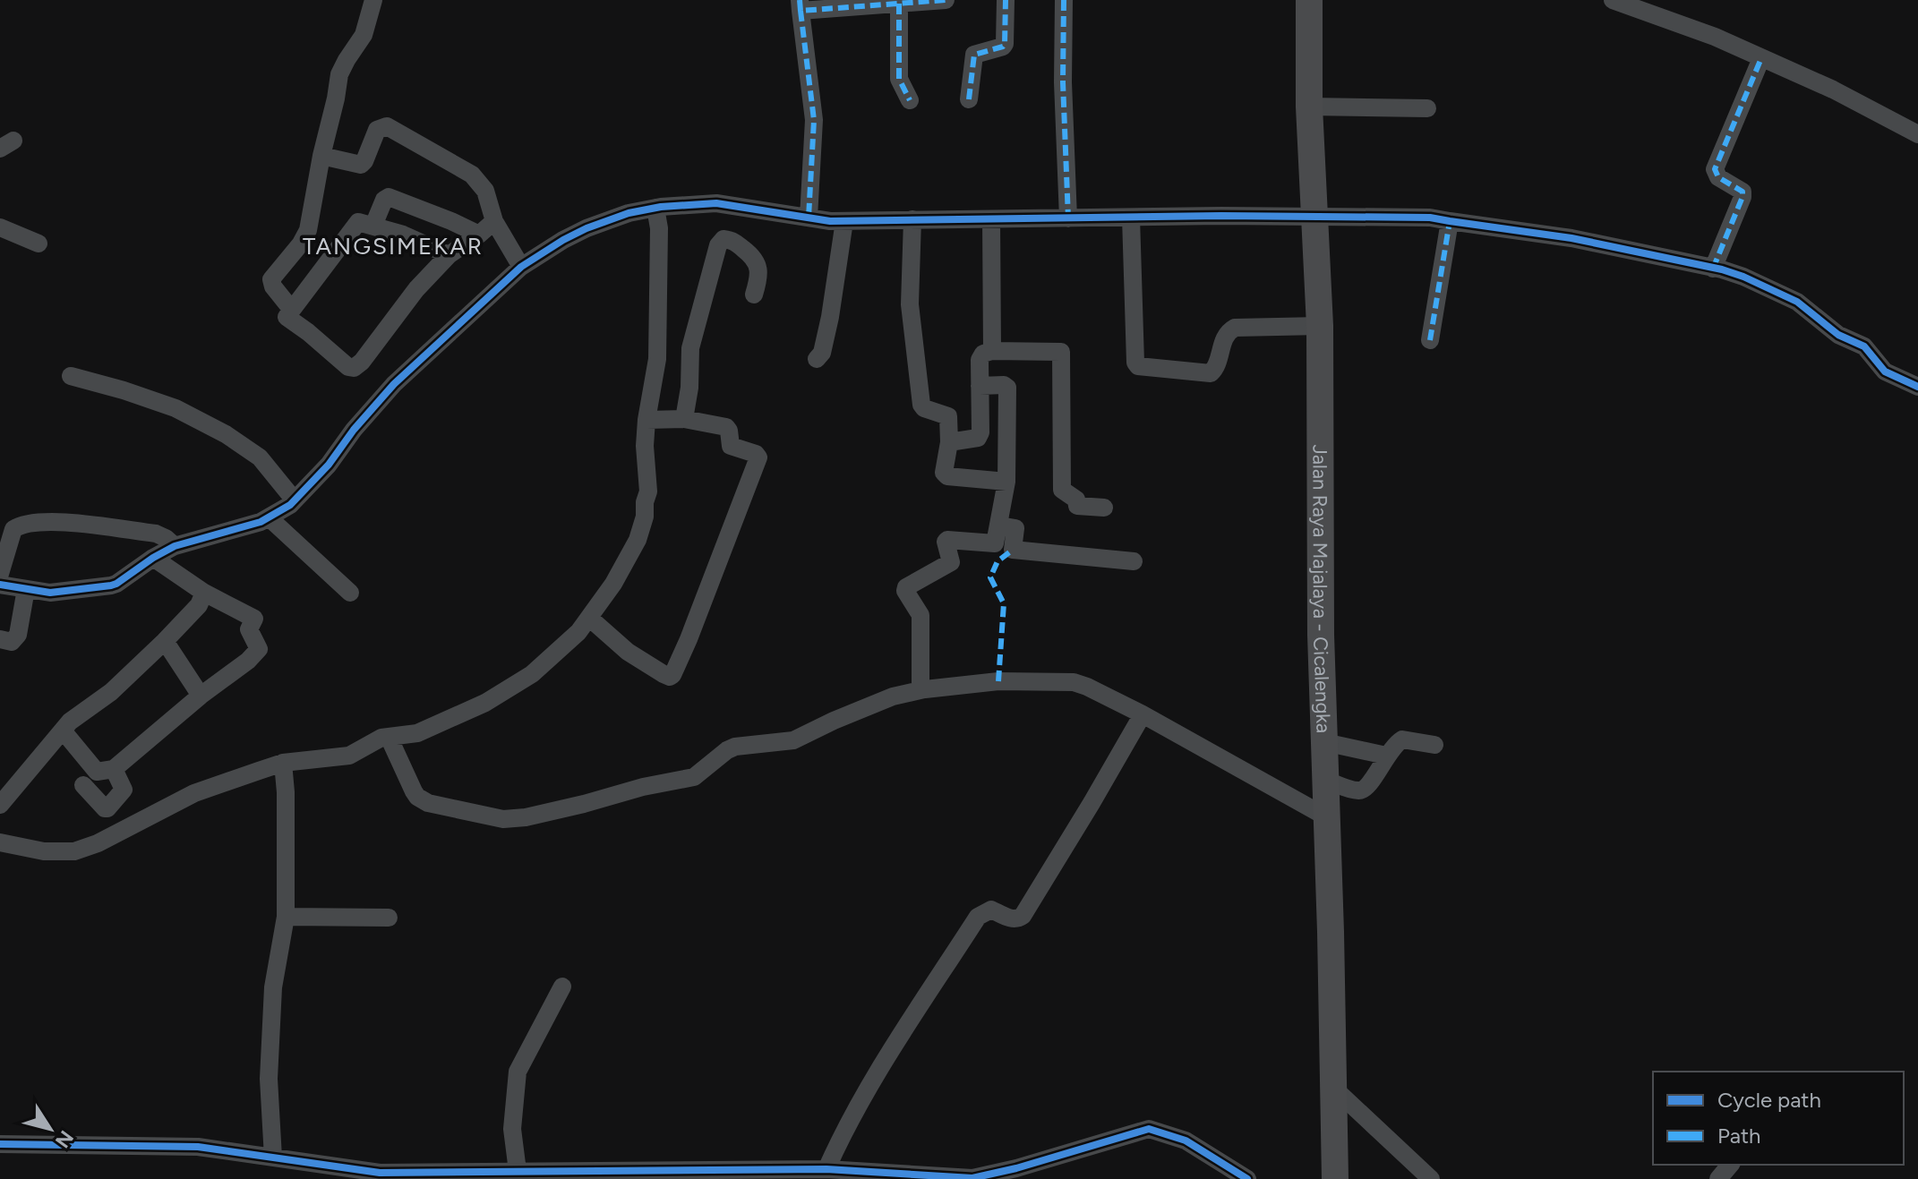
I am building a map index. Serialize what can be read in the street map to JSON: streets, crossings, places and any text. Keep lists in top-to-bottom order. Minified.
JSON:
{"streets":{"main road":["Jalan Raya Majalaya - Cicalengka"]},"districts":["TANGSIMEKAR"],"legend":["Cycle path","Path"],"north":"bottom right"}
